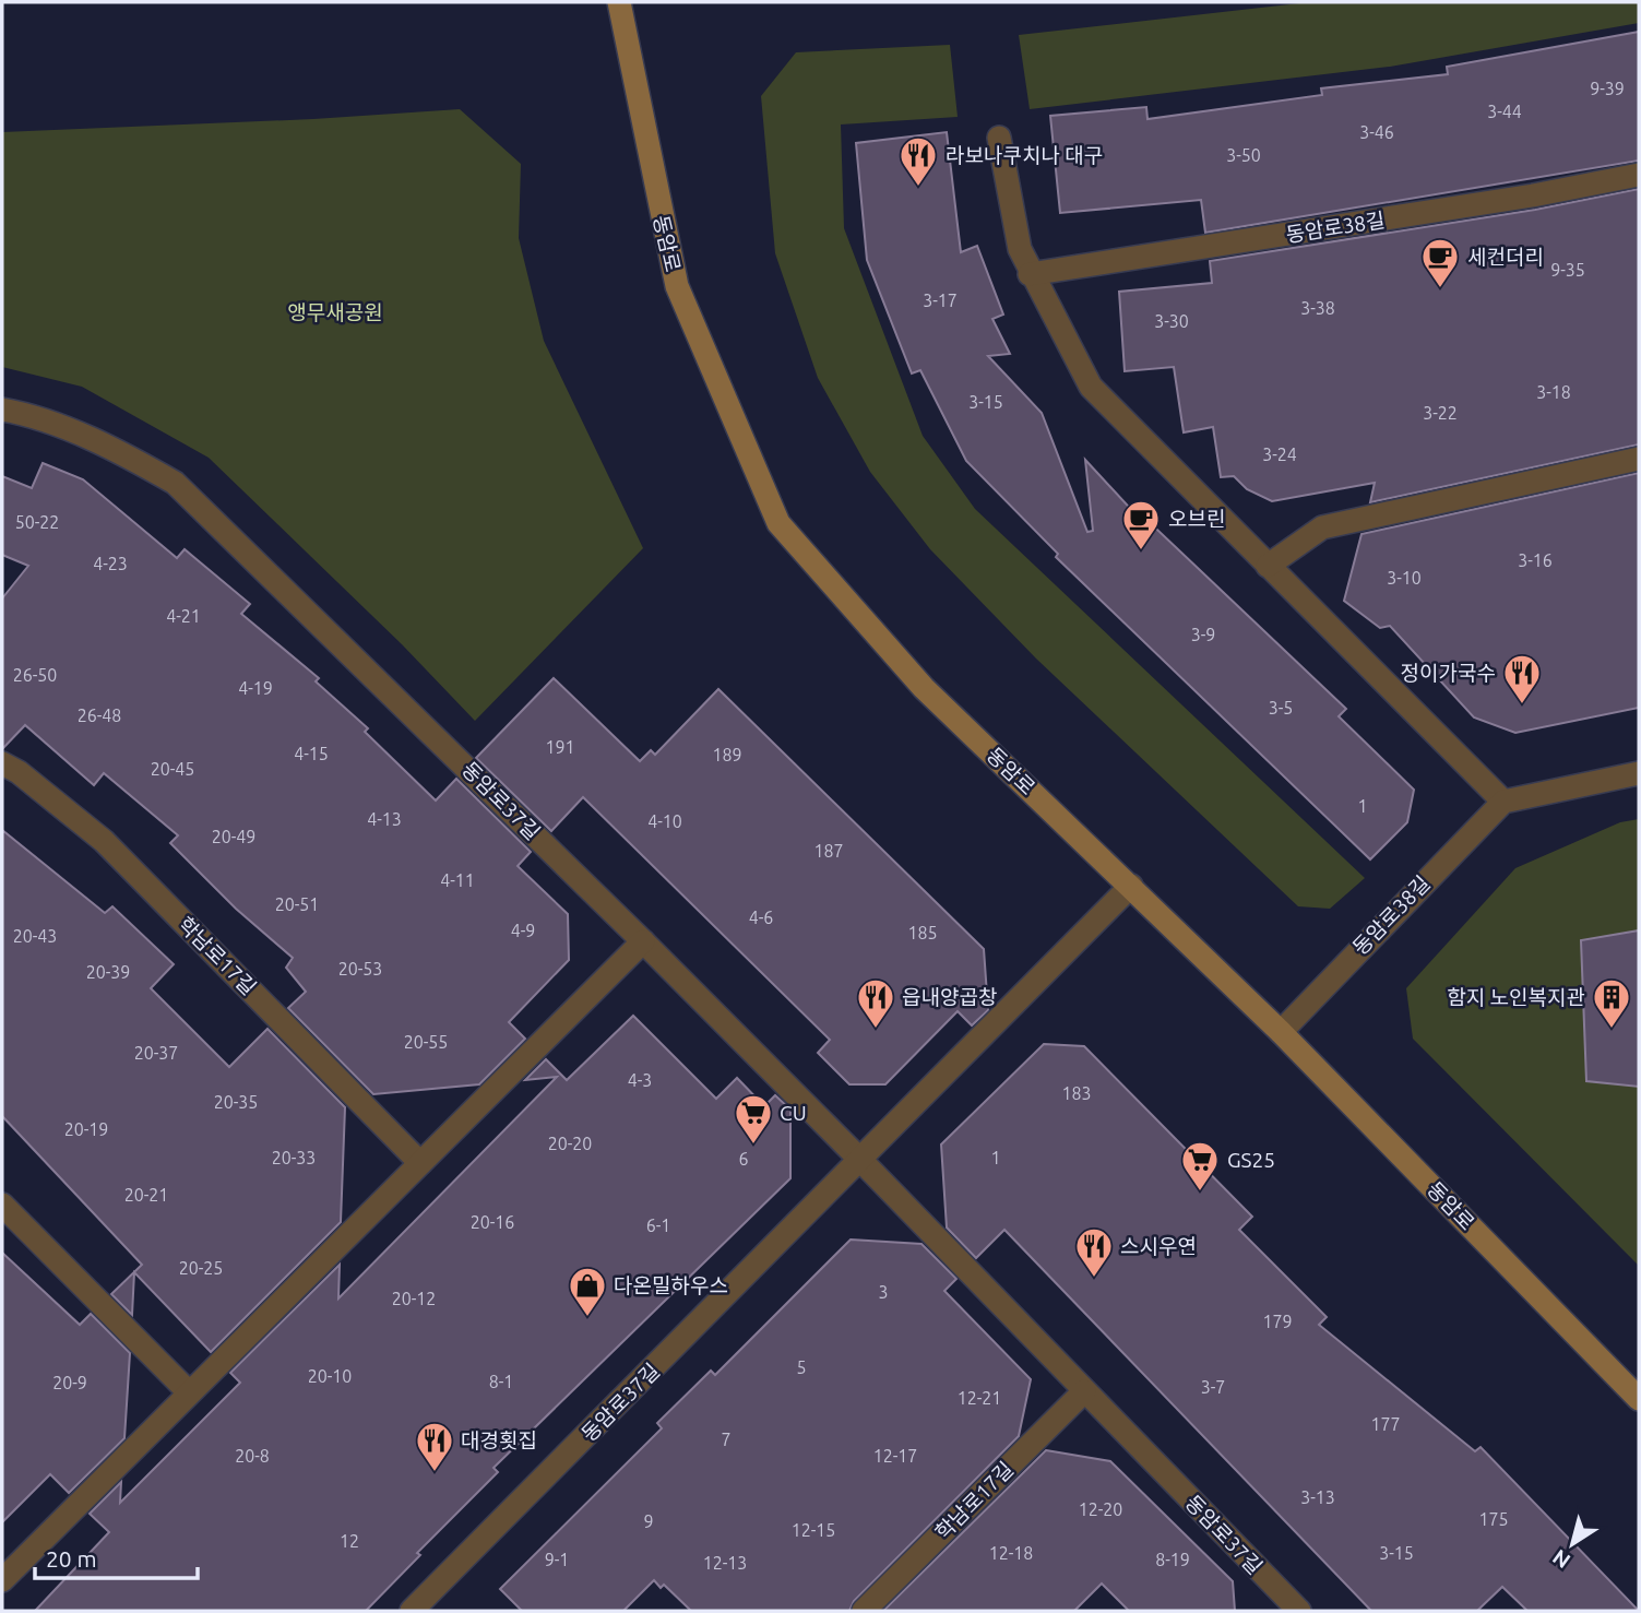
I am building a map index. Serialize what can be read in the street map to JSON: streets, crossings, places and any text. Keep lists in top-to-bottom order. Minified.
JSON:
{"streets":{"main road":["동암로"],"street":["동암로38길","동암로37길","학남로17길"]},"crossings":[["동암로38길","동암로"],["동암로","동암로37길"],["동암로37길","학남로17길"]],"parks":["앵무새공원"],"places":{"restaurant":["라보나쿠치나 대구","정이가국수","읍내양곱창","스시우연","대경횟집"],"cafe":["세컨더리","오브린"],"building":["함지 노인복지관"],"supermarket":["CU","GS25"],"shop":["다온밀하우스"]},"house_numbers":["9-39","3-44","3-46","3-50","9-35","3-17","3-38","3-30","3-18","3-15","3-22","3-24","50-22","3-16","4-23","3-10","4-21","3-9","26-50","4-19","3-5","26-48","191","4-15","189","20-45","1","4-13","4-10","20-49","187","4-11","20-51","4-6","4-9","185","20-43","20-53","20-39","20-55","20-37","4-3","183","20-35","20-19","20-20","20-33","1","6","20-21","20-16","6-1","20-25","3","20-12","179","5","20-10","8-1","20-9","3-7","12-21","177","7","20-8","12-17","3-13","12-20","175","9","12-15","12","12-18","3-15","9-1","8-19","12-13"],"scale_bar":"20 m","north":"bottom left"}
